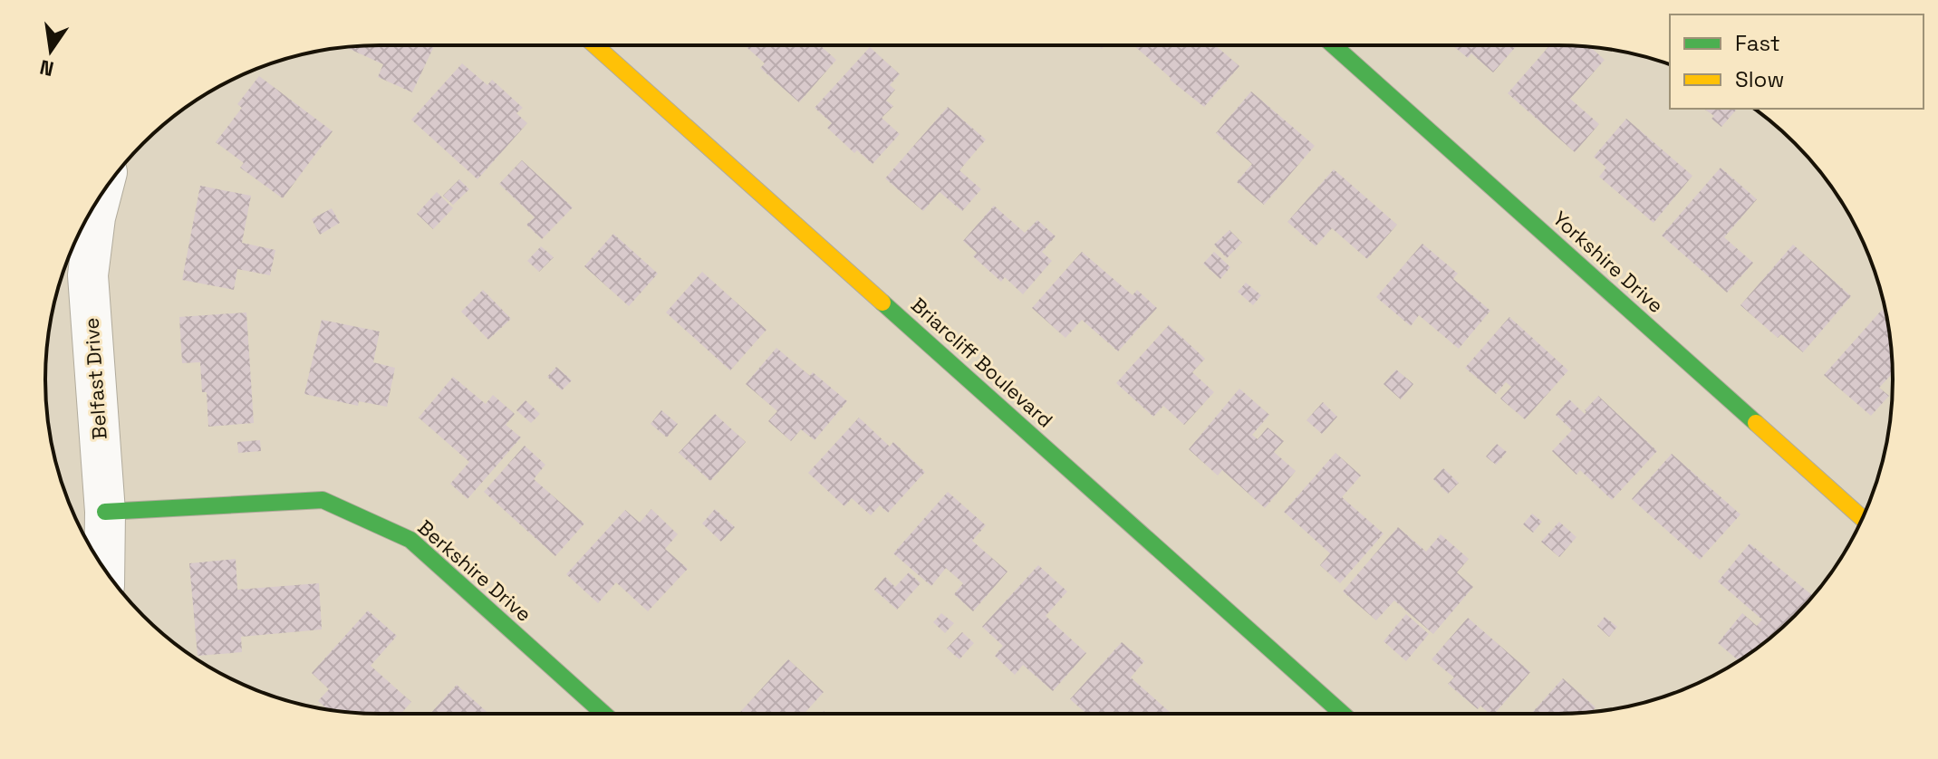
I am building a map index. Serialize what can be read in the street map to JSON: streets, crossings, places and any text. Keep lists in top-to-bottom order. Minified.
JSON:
{"streets":{"street":["Yorkshire Drive","Briarcliff Boulevard","Belfast Drive","Berkshire Drive"]},"crossings":[["Belfast Drive","Berkshire Drive"]],"legend":["Fast","Slow"],"north":"bottom"}
